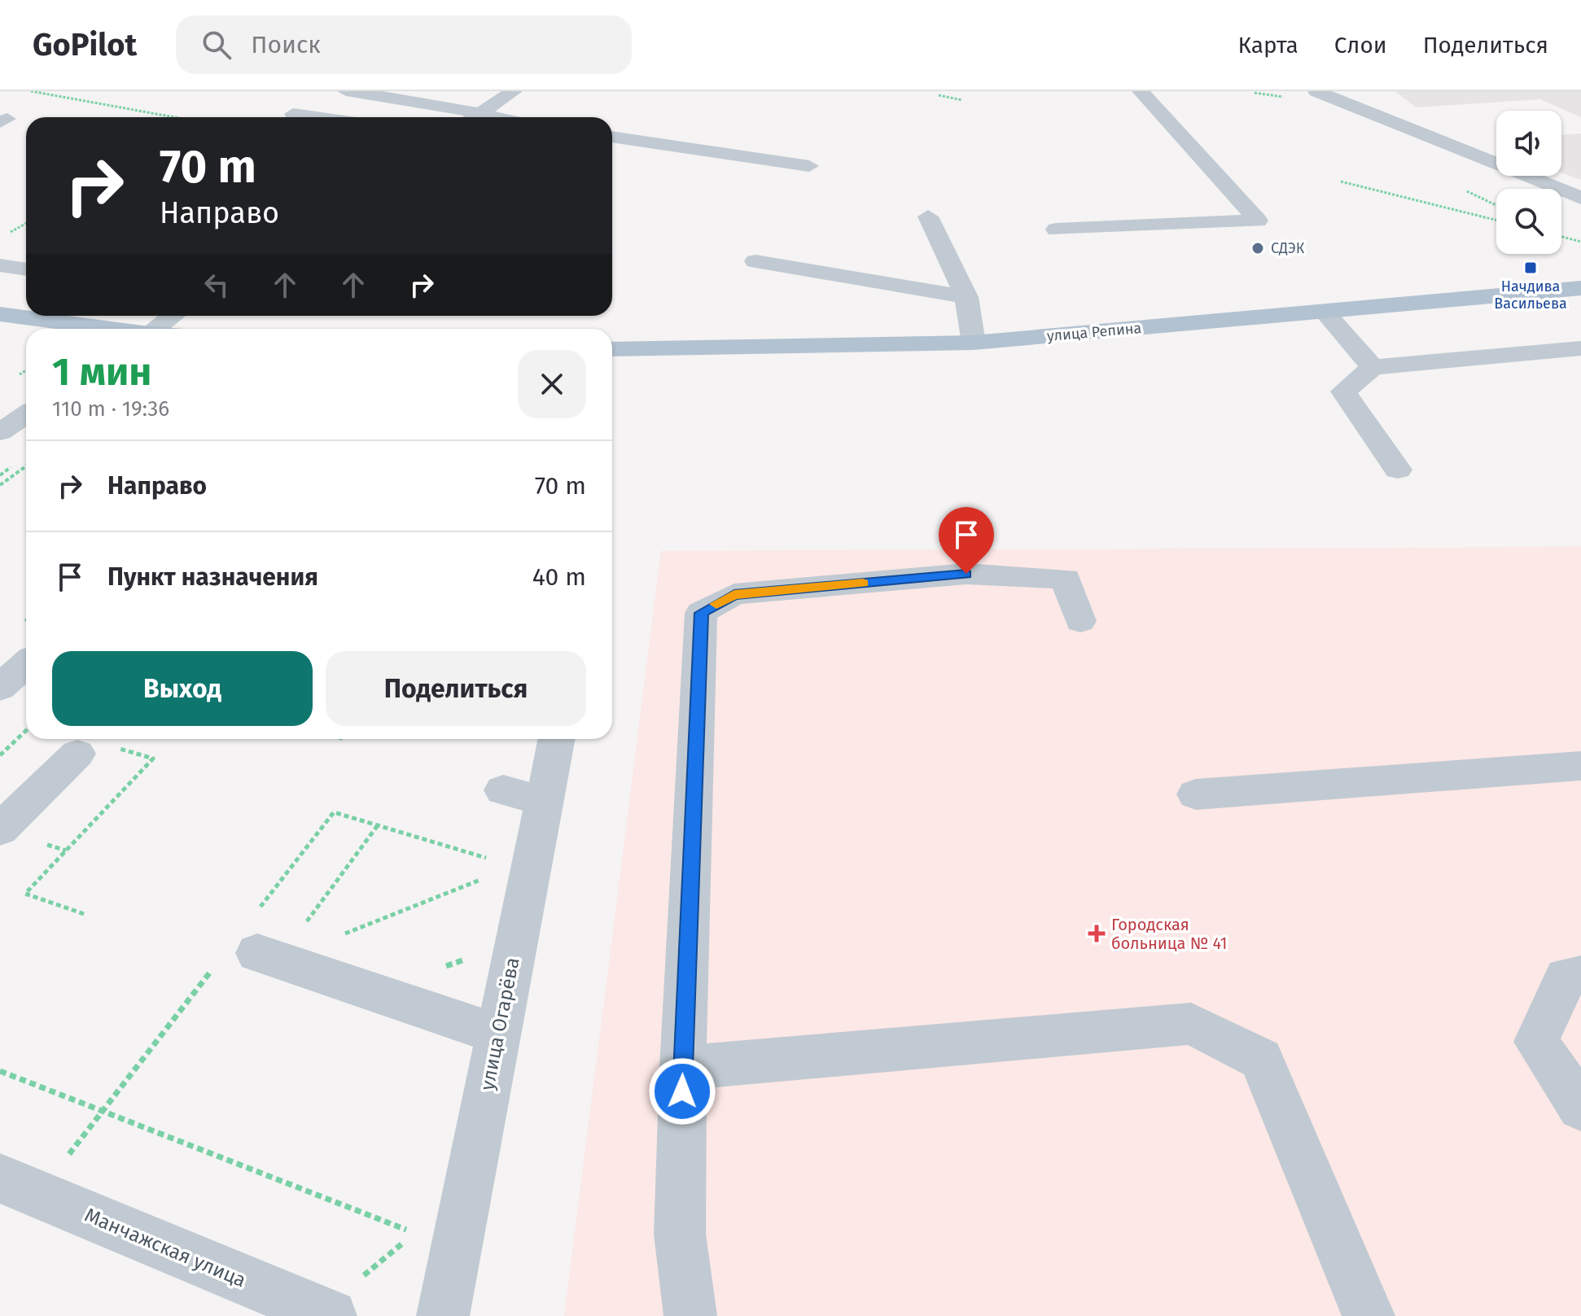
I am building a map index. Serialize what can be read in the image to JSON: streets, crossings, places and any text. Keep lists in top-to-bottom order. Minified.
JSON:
{"streets":{"main road":["улица Репина"],"street":["улица Огарёва","Манчажская улица"]},"places":{"other":["СДЭК"],"transit":["Начдива Васильева"],"health":["Городская больница № 41"]},"page":{"header":"GoPilot","search":"Поиск","nav":["Карта","Слои","Поделиться"],"turn":["70 m","Направо"],"heading":["1 мин","110 m · 19:36"],"list":[{"name":"Направо","value":"70 m"},{"name":"Пункт назначения","value":"40 m"}],"buttons":["Выход","Поделиться"]}}
